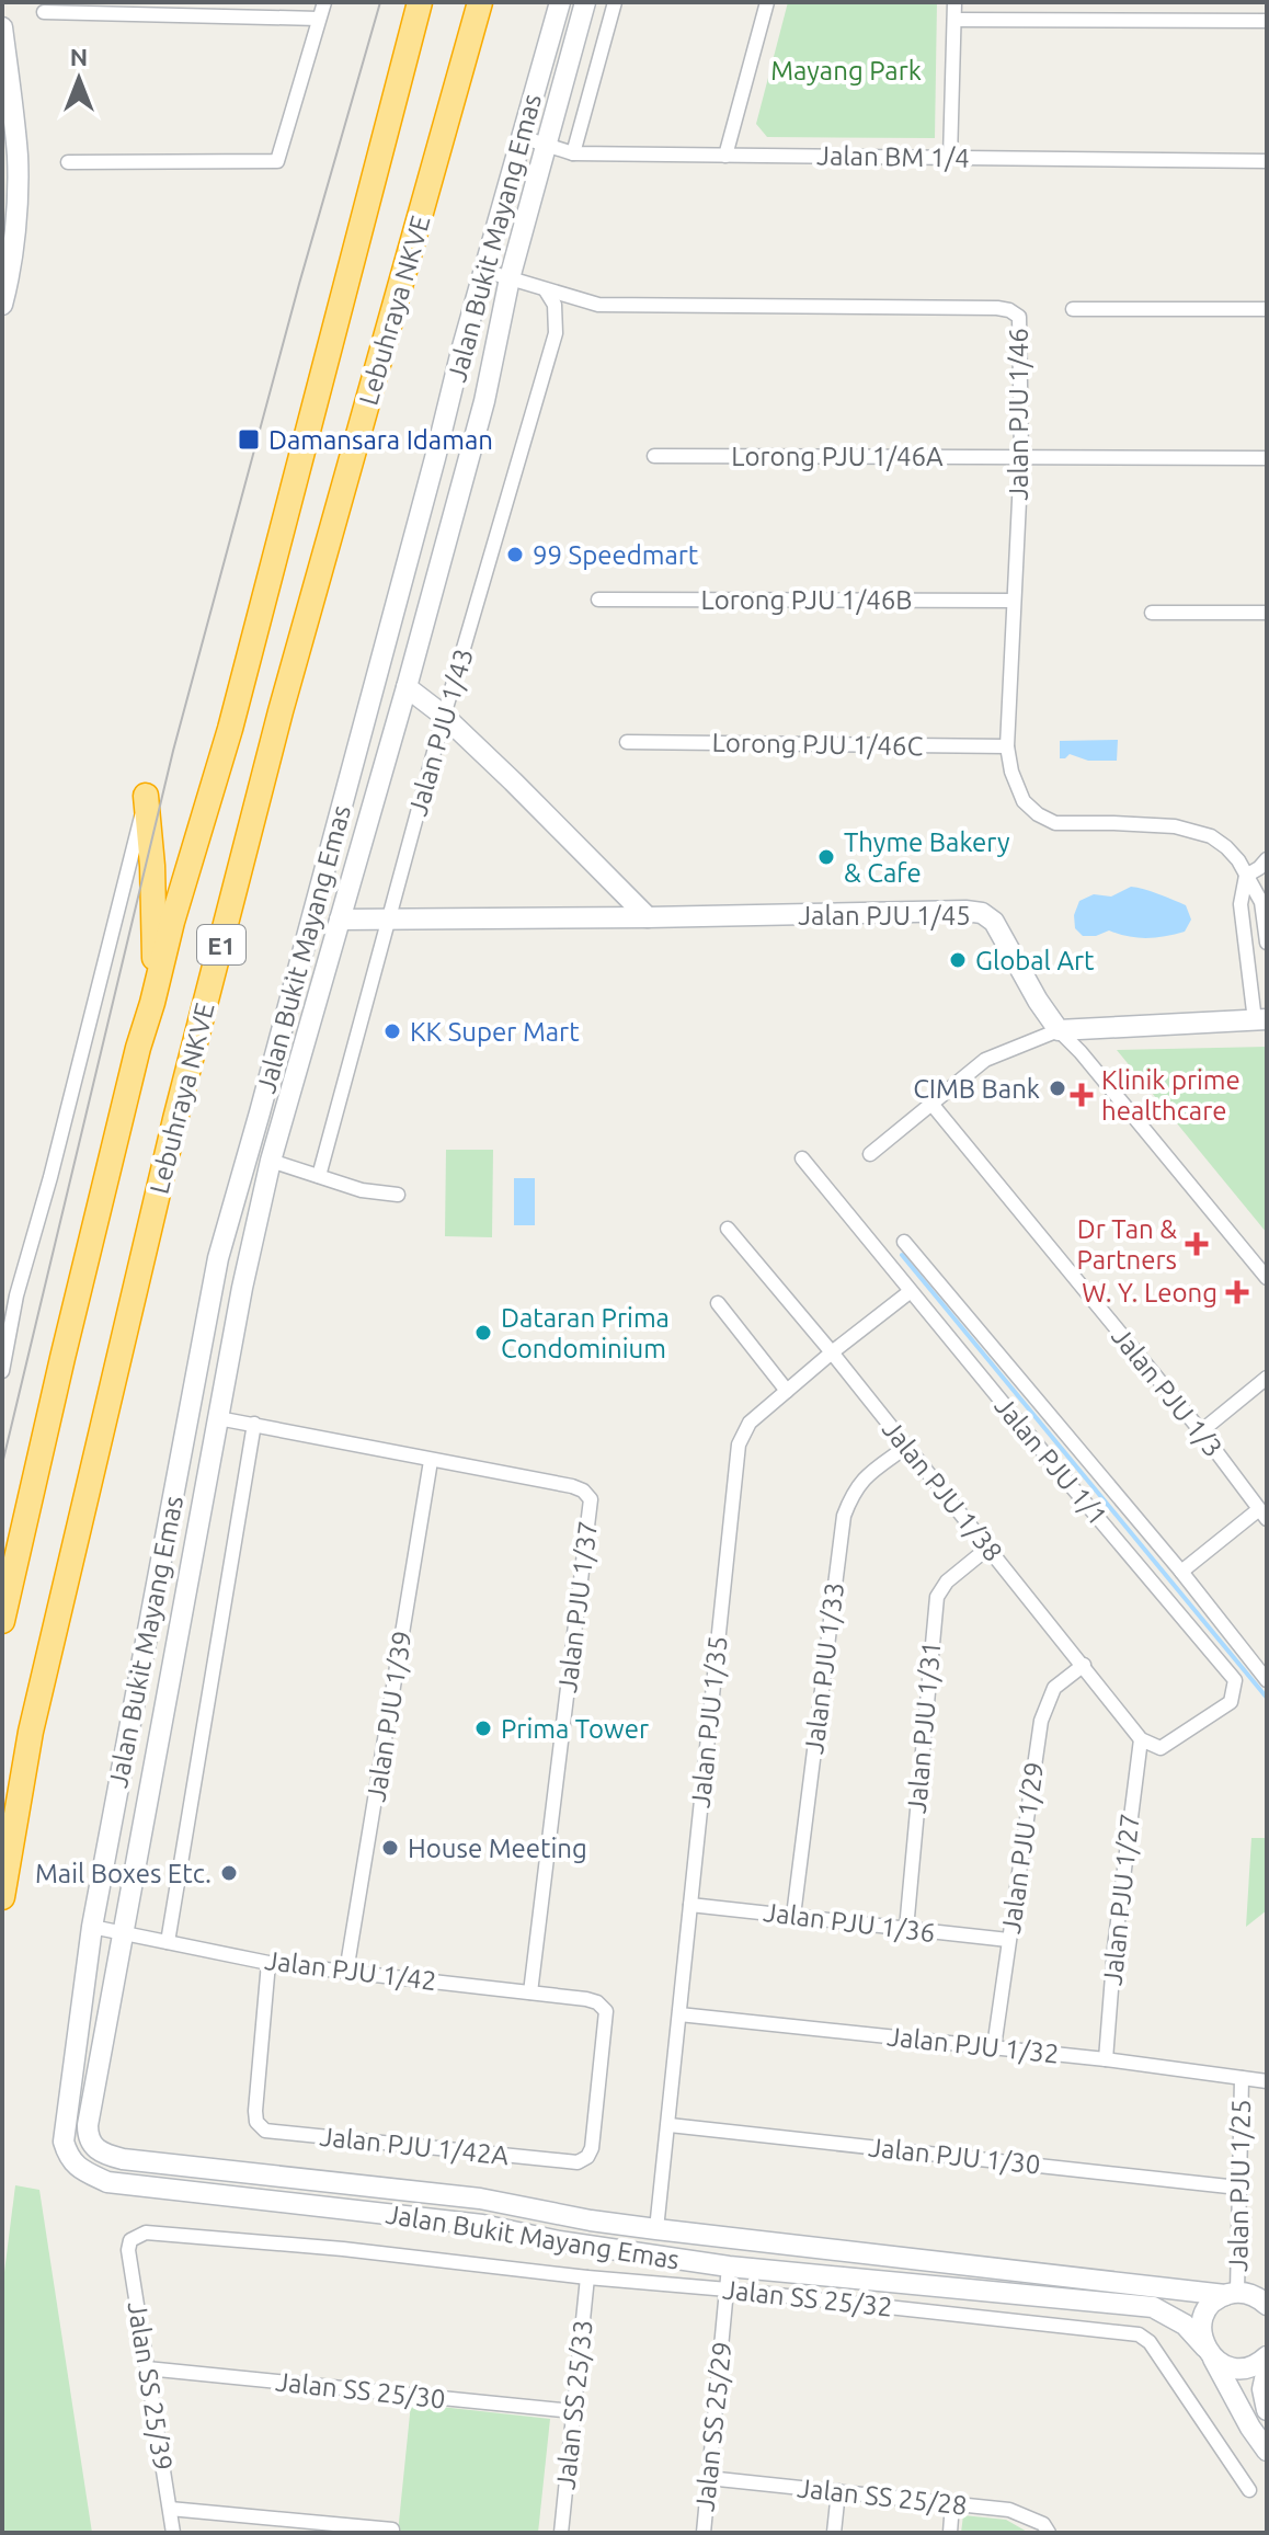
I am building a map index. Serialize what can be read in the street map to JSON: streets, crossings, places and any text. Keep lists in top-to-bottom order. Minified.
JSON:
{"streets":{"highway":["Lebuhraya NKVE","E1"],"main road":["Jalan Bukit Mayang Emas","Jalan PJU 1/45"],"street":["Jalan BM 1/4","Jalan PJU 1/46","Lorong PJU 1/46A","Lorong PJU 1/46B","Jalan PJU 1/43","Lorong PJU 1/46C","Jalan PJU 1/3","Jalan PJU 1/1","Jalan PJU 1/38","Jalan PJU 1/37","Jalan PJU 1/33","Jalan PJU 1/39","Jalan PJU 1/35","Jalan PJU 1/31","Jalan PJU 1/29","Jalan PJU 1/27","Jalan PJU 1/36","Jalan PJU 1/42","Jalan PJU 1/32","Jalan PJU 1/42A","Jalan PJU 1/30","Jalan PJU 1/25","Jalan SS 25/32","Jalan SS 25/39","Jalan SS 25/30","Jalan SS 25/33","Jalan SS 25/29","Jalan SS 25/28"]},"crossings":[["Jalan BM 1/4","Jalan Bukit Mayang Emas"],["Jalan Bukit Mayang Emas","Jalan PJU 1/46"],["Jalan Bukit Mayang Emas","Jalan PJU 1/45"],["Jalan Bukit Mayang Emas","Jalan PJU 1/37"],["Jalan Bukit Mayang Emas","Jalan PJU 1/35"],["Jalan Bukit Mayang Emas","Jalan PJU 1/42"],["Jalan Bukit Mayang Emas","Jalan PJU 1/25"],["Jalan Bukit Mayang Emas","Jalan SS 25/29"],["Jalan PJU 1/46","Lorong PJU 1/46A"],["Jalan PJU 1/46","Lorong PJU 1/46B"],["Jalan PJU 1/46","Jalan PJU 1/43"],["Jalan PJU 1/46","Lorong PJU 1/46C"],["Jalan PJU 1/43","Jalan PJU 1/45"],["Jalan PJU 1/1","Jalan PJU 1/38"],["Jalan PJU 1/1","Jalan PJU 1/35"],["Jalan PJU 1/38","Jalan PJU 1/33"],["Jalan PJU 1/38","Jalan PJU 1/35"],["Jalan PJU 1/38","Jalan PJU 1/31"],["Jalan PJU 1/38","Jalan PJU 1/29"],["Jalan PJU 1/38","Jalan PJU 1/27"],["Jalan PJU 1/37","Jalan PJU 1/39"],["Jalan PJU 1/37","Jalan PJU 1/42"],["Jalan PJU 1/33","Jalan PJU 1/36"],["Jalan PJU 1/39","Jalan PJU 1/42"],["Jalan PJU 1/35","Jalan PJU 1/36"],["Jalan PJU 1/35","Jalan PJU 1/32"],["Jalan PJU 1/35","Jalan PJU 1/30"],["Jalan PJU 1/31","Jalan PJU 1/36"],["Jalan PJU 1/29","Jalan PJU 1/36"],["Jalan PJU 1/29","Jalan PJU 1/32"],["Jalan PJU 1/27","Jalan PJU 1/32"],["Jalan PJU 1/42","Jalan PJU 1/42A"],["Jalan PJU 1/32","Jalan PJU 1/25"],["Jalan PJU 1/30","Jalan PJU 1/25"],["Jalan SS 25/32","Jalan SS 25/39"],["Jalan SS 25/32","Jalan SS 25/33"],["Jalan SS 25/32","Jalan SS 25/29"],["Jalan SS 25/39","Jalan SS 25/30"],["Jalan SS 25/30","Jalan SS 25/33"],["Jalan SS 25/29","Jalan SS 25/28"]],"parks":["Mayang Park"],"places":{"transit":["Damansara Idaman"],"other":["99 Speedmart","Thyme Bakery & Cafe","Global Art","KK Super Mart","CIMB Bank","Dataran Prima Condominium","Prima Tower","House Meeting","Mail Boxes Etc."],"health":["Klinik prime healthcare","Dr Tan & Partners","W. Y. Leong"]},"north":"top"}
